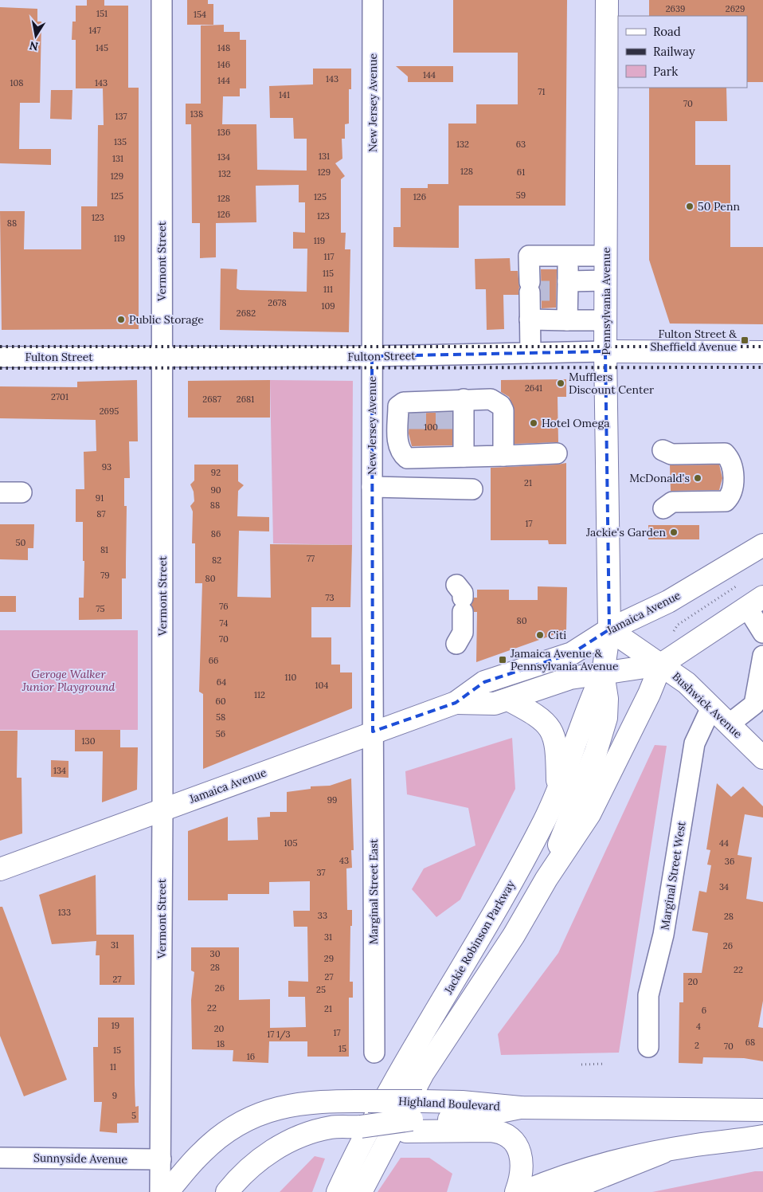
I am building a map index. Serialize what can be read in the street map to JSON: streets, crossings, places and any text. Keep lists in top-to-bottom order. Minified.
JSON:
{"streets":{"main road":["Pennsylvania Avenue","Fulton Street","Jamaica Avenue","Bushwick Avenue","Jackie Robinson Parkway","Highland Boulevard"],"street":["New Jersey Avenue","Vermont Street","Marginal Street West","Marginal Street East","Sunnyside Avenue"]},"crossings":[["New Jersey Avenue","Fulton Street"],["New Jersey Avenue","Jamaica Avenue"],["New Jersey Avenue","Marginal Street East"],["Vermont Street","Fulton Street"],["Vermont Street","Jamaica Avenue"],["Vermont Street","Sunnyside Avenue"],["Pennsylvania Avenue","Fulton Street"],["Pennsylvania Avenue","Jamaica Avenue"],["Pennsylvania Avenue","Bushwick Avenue"],["Pennsylvania Avenue","Jackie Robinson Parkway"],["Jamaica Avenue","Bushwick Avenue"],["Jamaica Avenue","Marginal Street East"],["Jamaica Avenue","Jackie Robinson Parkway"],["Bushwick Avenue","Marginal Street West"]],"parks":["Geroge Walker Junior Playground"],"places":{"other":["50 Penn","Public Storage","Mufflers Discount Center","Hotel Omega","McDonald's","Jackie's Garden","Citi"],"transit":["Fulton Street & Sheffield Avenue","Jamaica Avenue & Pennsylvania Avenue"]},"house_numbers":["2639","2629","151","154","147","145","148","146","144","143","144","108","143","71","141","70","138","137","136","135","132","63","131","134","131","128","129","61","132","129","59","125","125","126","128","126","123","123","88","119","119","117","115","111","2678","109","2682","2641","2701","2687","2681","2695","100","93","92","21","90","91","88","87","17","86","50","81","77","82","79","80","73","76","75","80","74","70","66","110","64","104","112","60","58","56","130","134","99","105","44","43","36","37","34","133","33","28","31","31","26","30","29","28","22","27","27","20","26","25","22","21","6","19","4","20","17","17 1/3","68","18","2","70","15","15","16","11","9","5"],"legend":["Road","Railway","Park"],"north":"bottom"}
